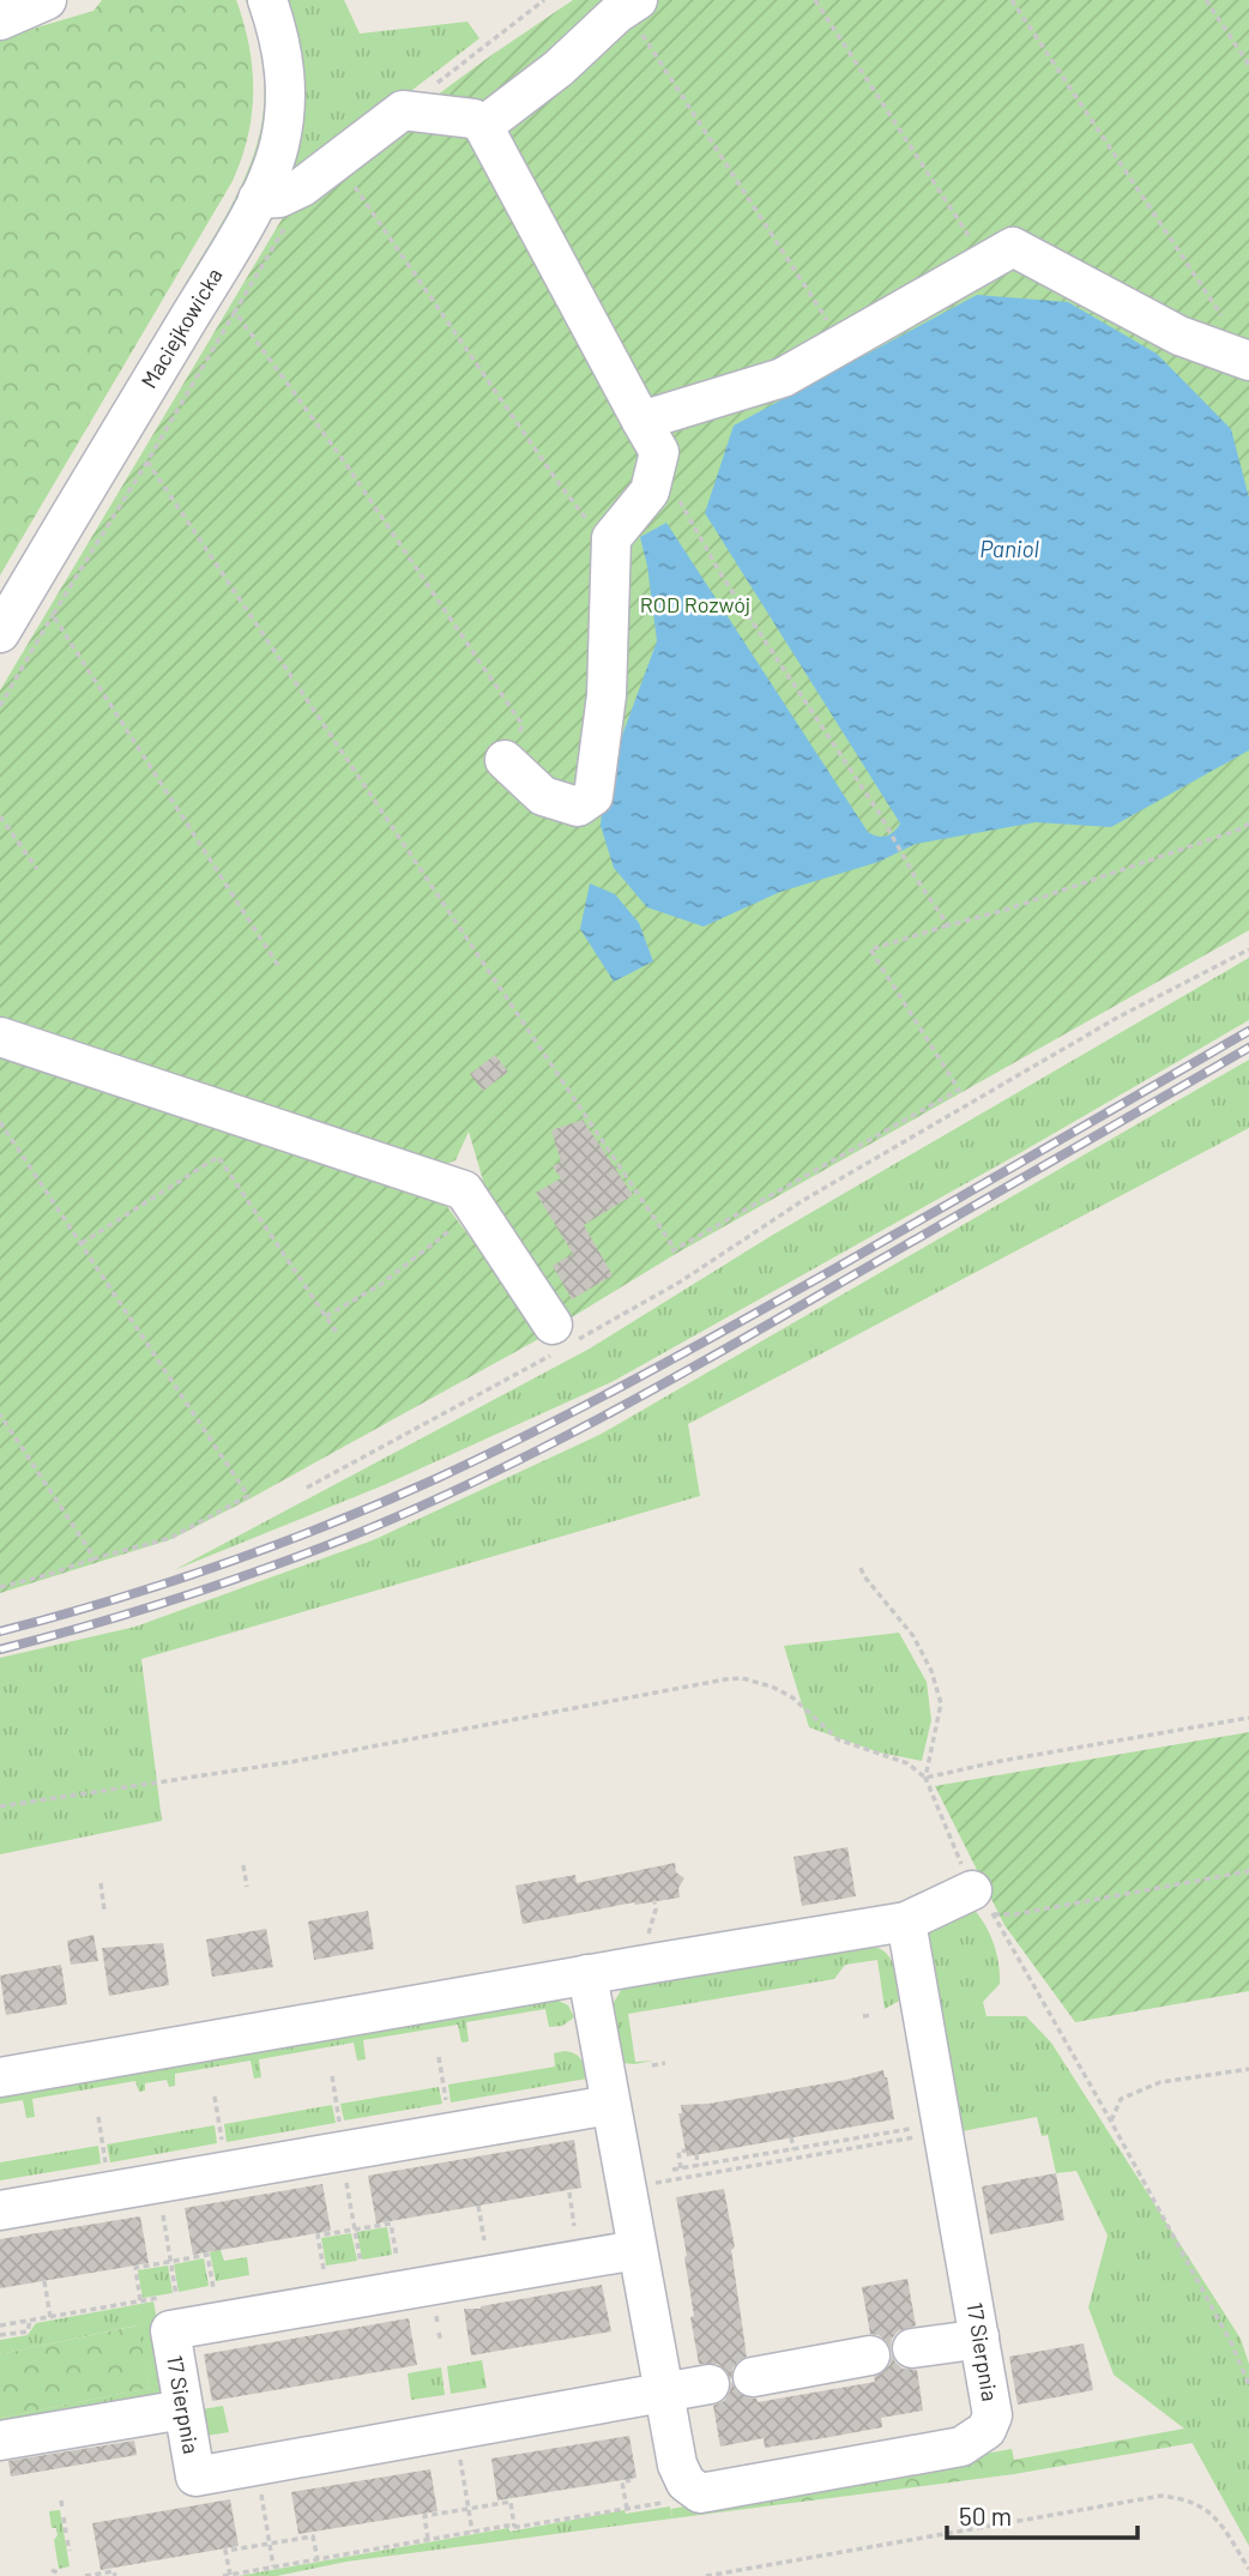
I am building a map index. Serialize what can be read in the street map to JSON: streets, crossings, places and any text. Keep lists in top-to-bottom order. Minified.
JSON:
{"streets":{"street":["Maciejkowicka","17 Sierpnia"]},"water":["Paniol"],"parks":["ROD Rozwój"],"scale_bar":"50 m"}
